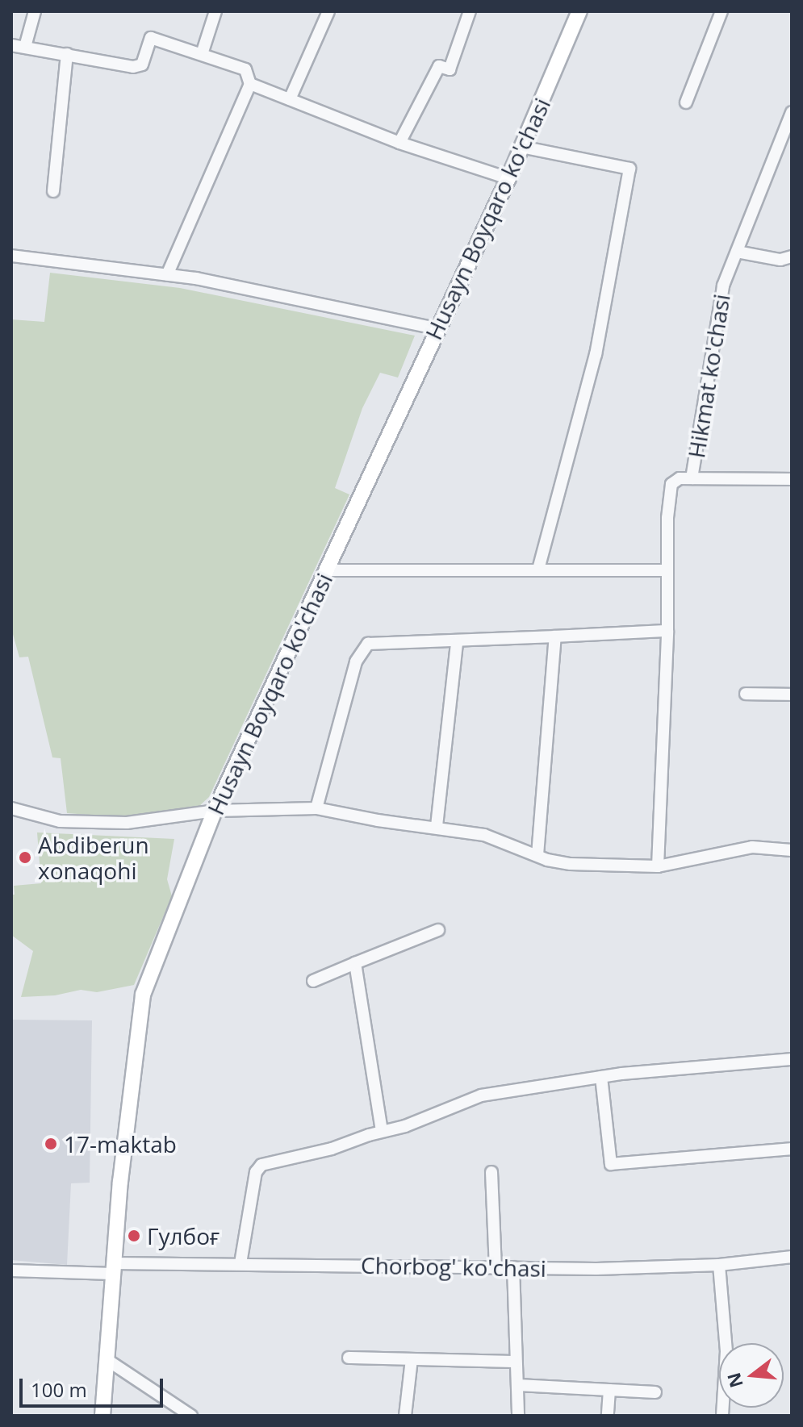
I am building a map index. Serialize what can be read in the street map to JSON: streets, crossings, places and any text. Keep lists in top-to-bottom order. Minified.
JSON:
{"streets":{"main road":["Husayn Boyqaro ko'chasi"],"street":["Hikmat ko'chasi","Сhorbog' ko'chasi"]},"crossings":[["Husayn Boyqaro ko'chasi","Сhorbog' ko'chasi"]],"places":["Abdiberun xonaqohi","17-maktab","Гулбоғ"],"scale_bar":"100 m","north":"left"}
